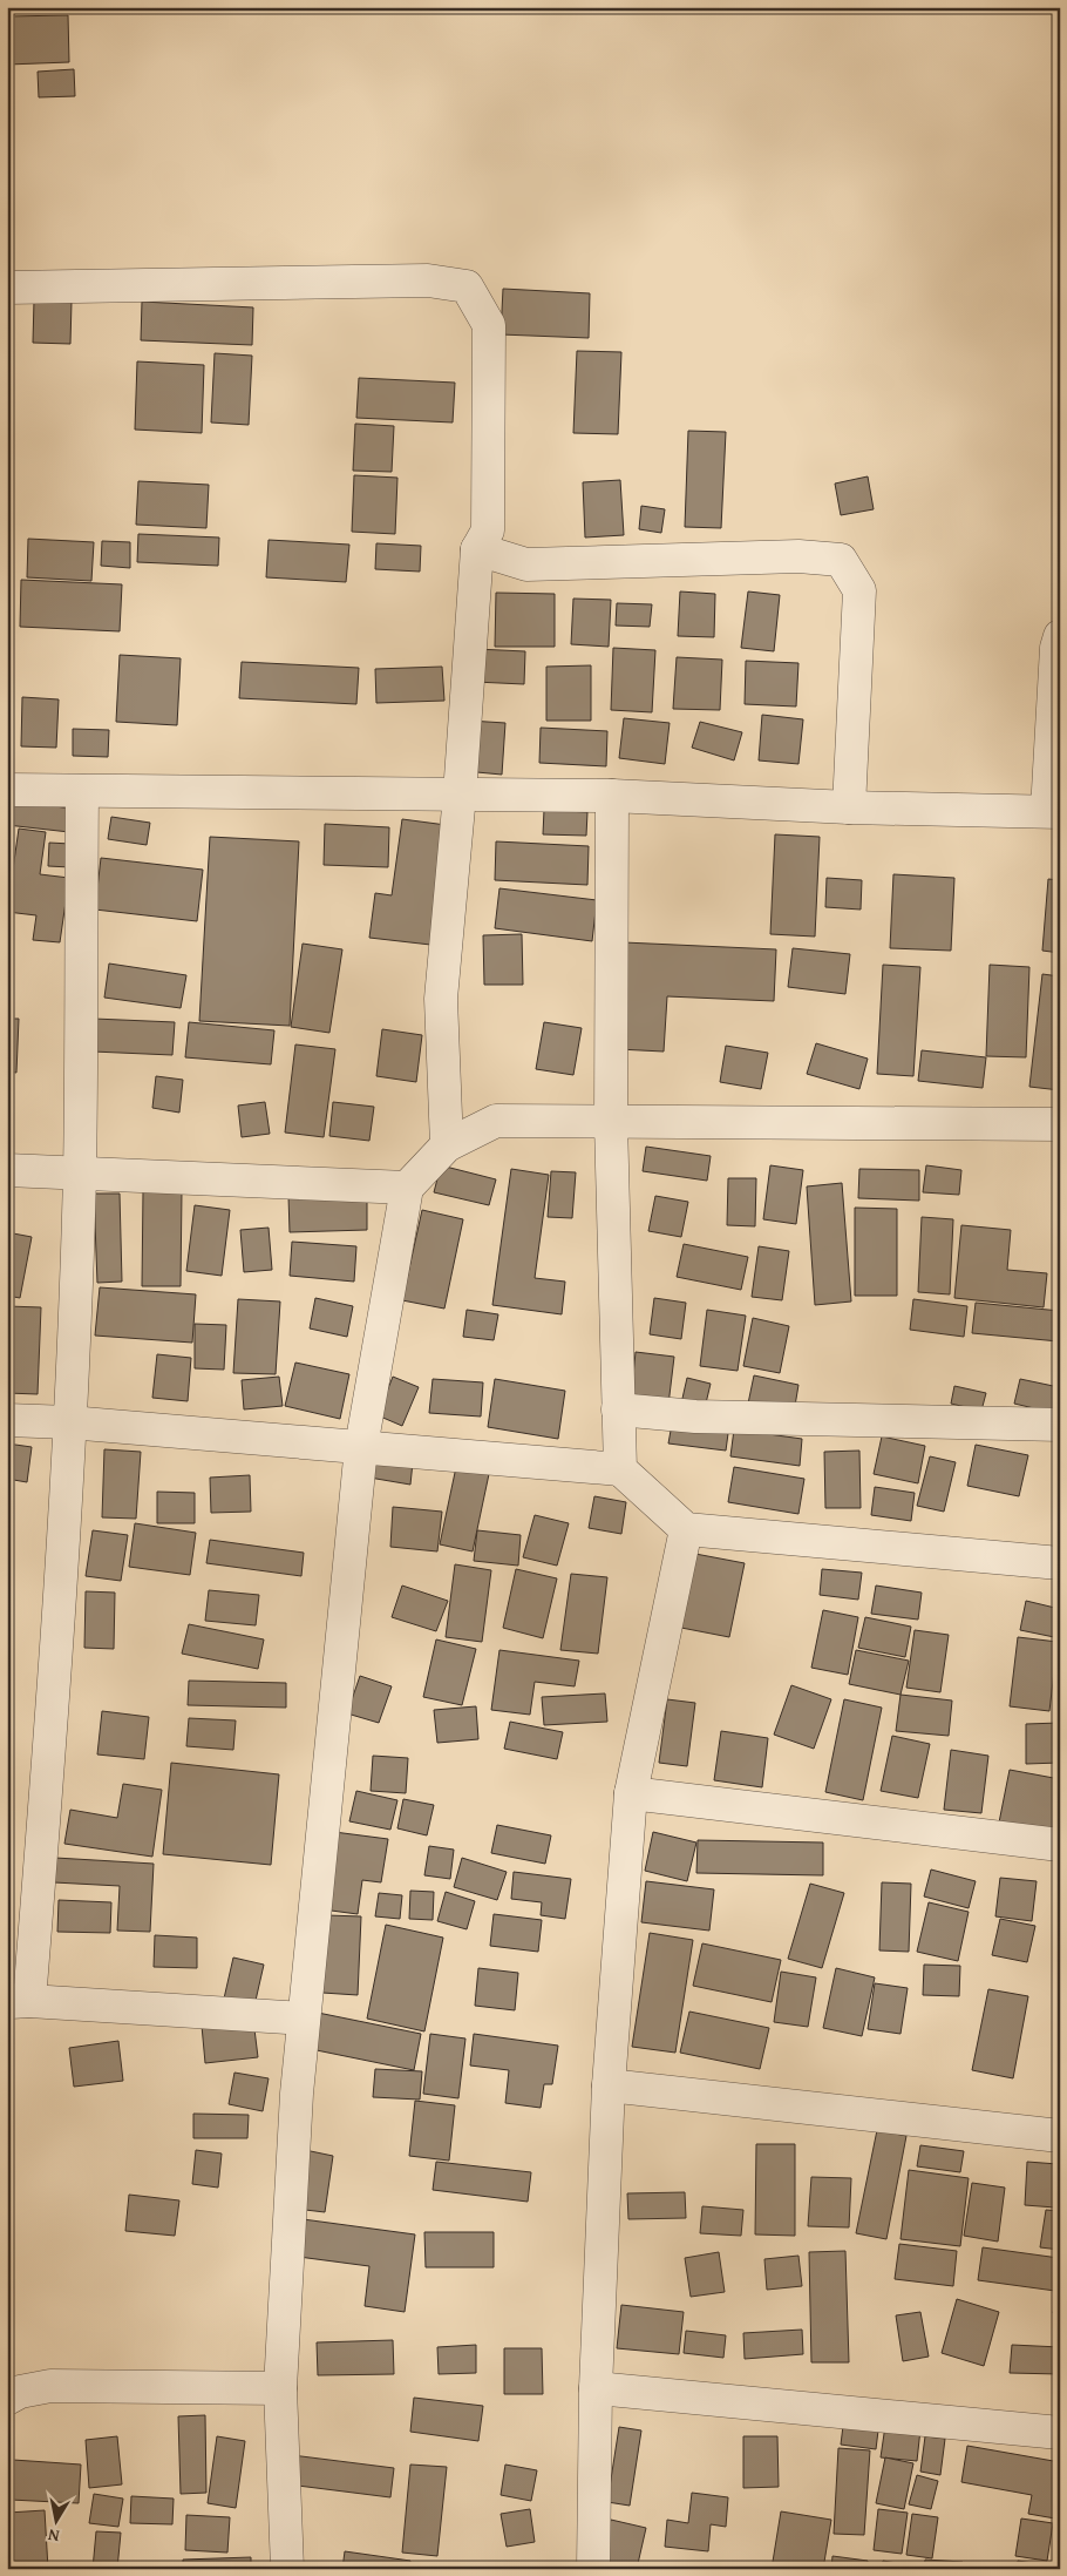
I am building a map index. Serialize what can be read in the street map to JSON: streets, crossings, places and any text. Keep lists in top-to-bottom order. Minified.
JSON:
{"north":"bottom"}
